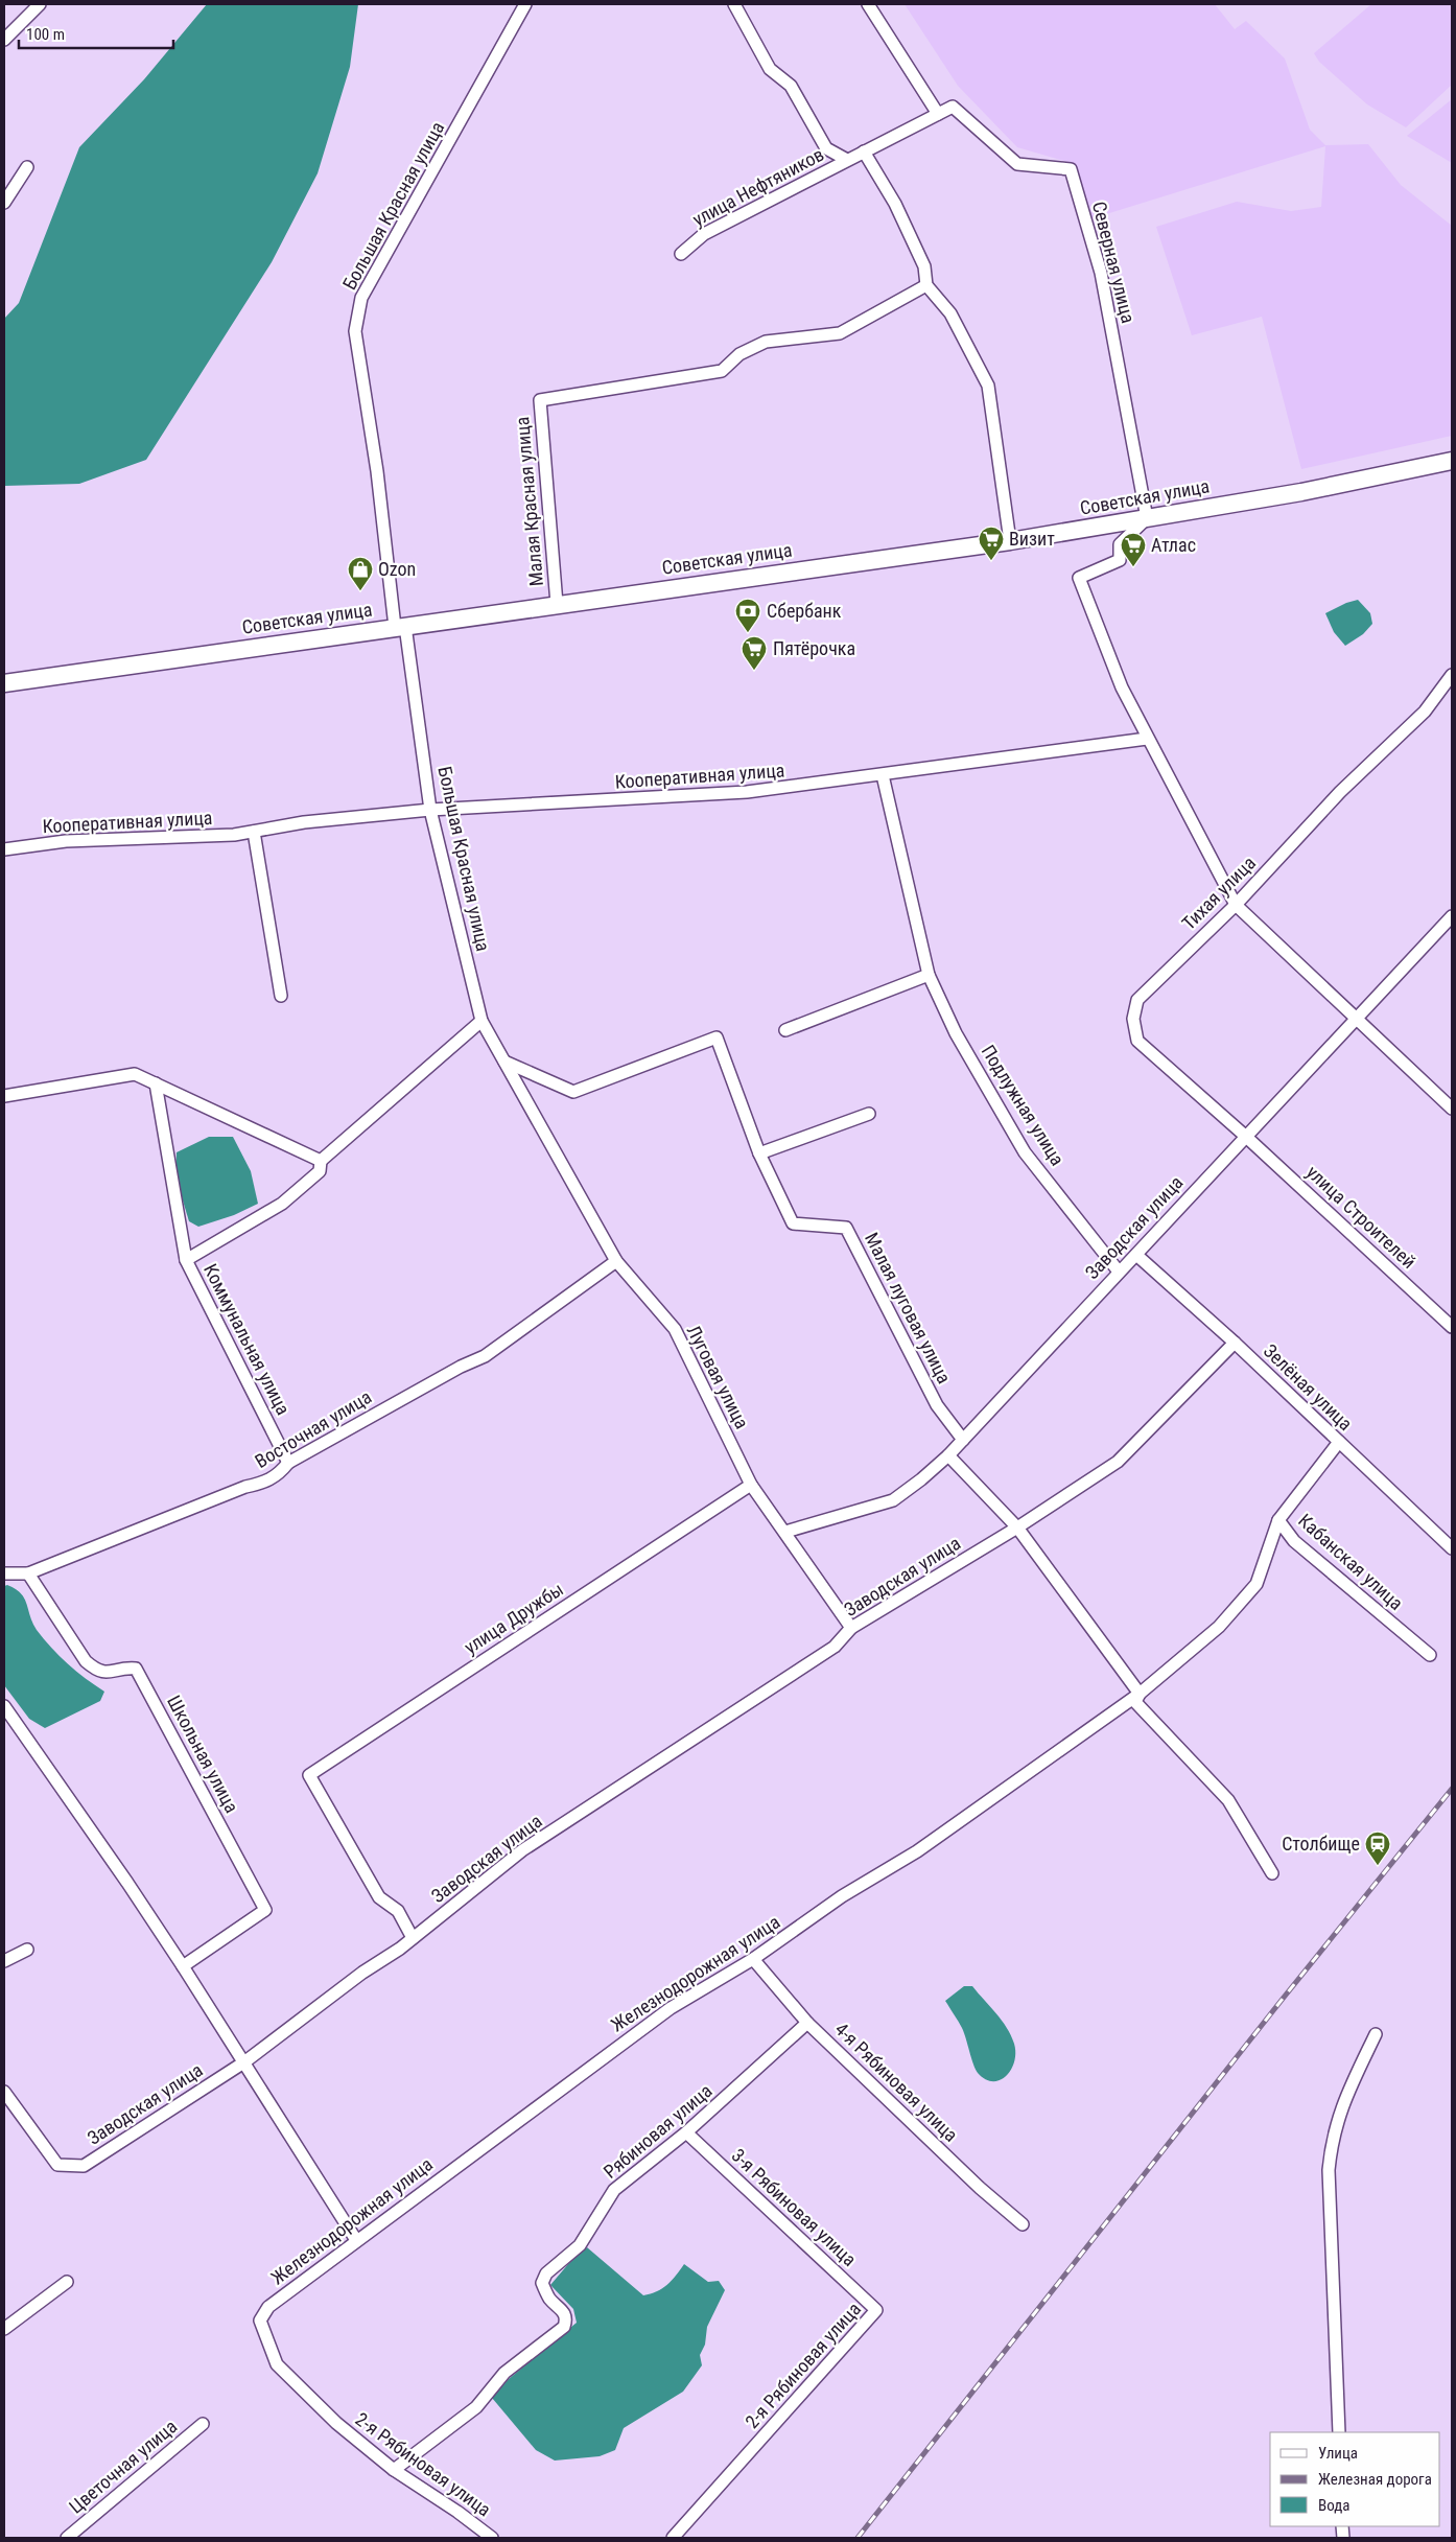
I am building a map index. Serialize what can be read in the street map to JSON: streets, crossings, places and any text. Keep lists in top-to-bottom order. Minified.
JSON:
{"streets":{"street":["улица Нефтяников","Большая Красная улица","Северная улица","Советская улица","Малая Красная улица","Кооперативная улица","Тихая улица","Подлужная улица","улица Строителей","Заводская улица","Малая луговая улица","Коммунальная улица","Луговая улица","Зелёная улица","Восточная улица","Кабанская улица","улица Дружбы","Школьная улица","Железнодорожная улица","4-я Рябиновая улица","Рябиновая улица","3-я Рябиновая улица","2-я Рябиновая улица","Цветочная улица"]},"crossings":[["улица Нефтяников","Северная улица"],["Большая Красная улица","Советская улица"],["Большая Красная улица","Кооперативная улица"],["Большая Красная улица","Малая луговая улица"],["Большая Красная улица","Коммунальная улица"],["Большая Красная улица","Луговая улица"],["Северная улица","Советская улица"],["Советская улица","Малая Красная улица"],["Кооперативная улица","Подлужная улица"],["Тихая улица","улица Строителей"],["Тихая улица","Заводская улица"],["Подлужная улица","Заводская улица"],["улица Строителей","Заводская улица"],["Заводская улица","Малая луговая улица"],["Заводская улица","Луговая улица"],["Заводская улица","Зелёная улица"],["Заводская улица","улица Дружбы"],["Малая луговая улица","Луговая улица"],["Коммунальная улица","Восточная улица"],["Луговая улица","Восточная улица"],["Луговая улица","улица Дружбы"],["Восточная улица","Школьная улица"],["Кабанская улица","Железнодорожная улица"],["Железнодорожная улица","4-я Рябиновая улица"],["Железнодорожная улица","2-я Рябиновая улица"],["4-я Рябиновая улица","Рябиновая улица"],["Рябиновая улица","3-я Рябиновая улица"],["Рябиновая улица","2-я Рябиновая улица"],["3-я Рябиновая улица","2-я Рябиновая улица"]],"places":{"supermarket":["Визит","Атлас","Пятёрочка"],"shop":["Ozon"],"bank":["Сбербанк"],"station":["Столбище"]},"legend":["Улица","Железная дорога","Вода"],"scale_bar":"100 m"}
